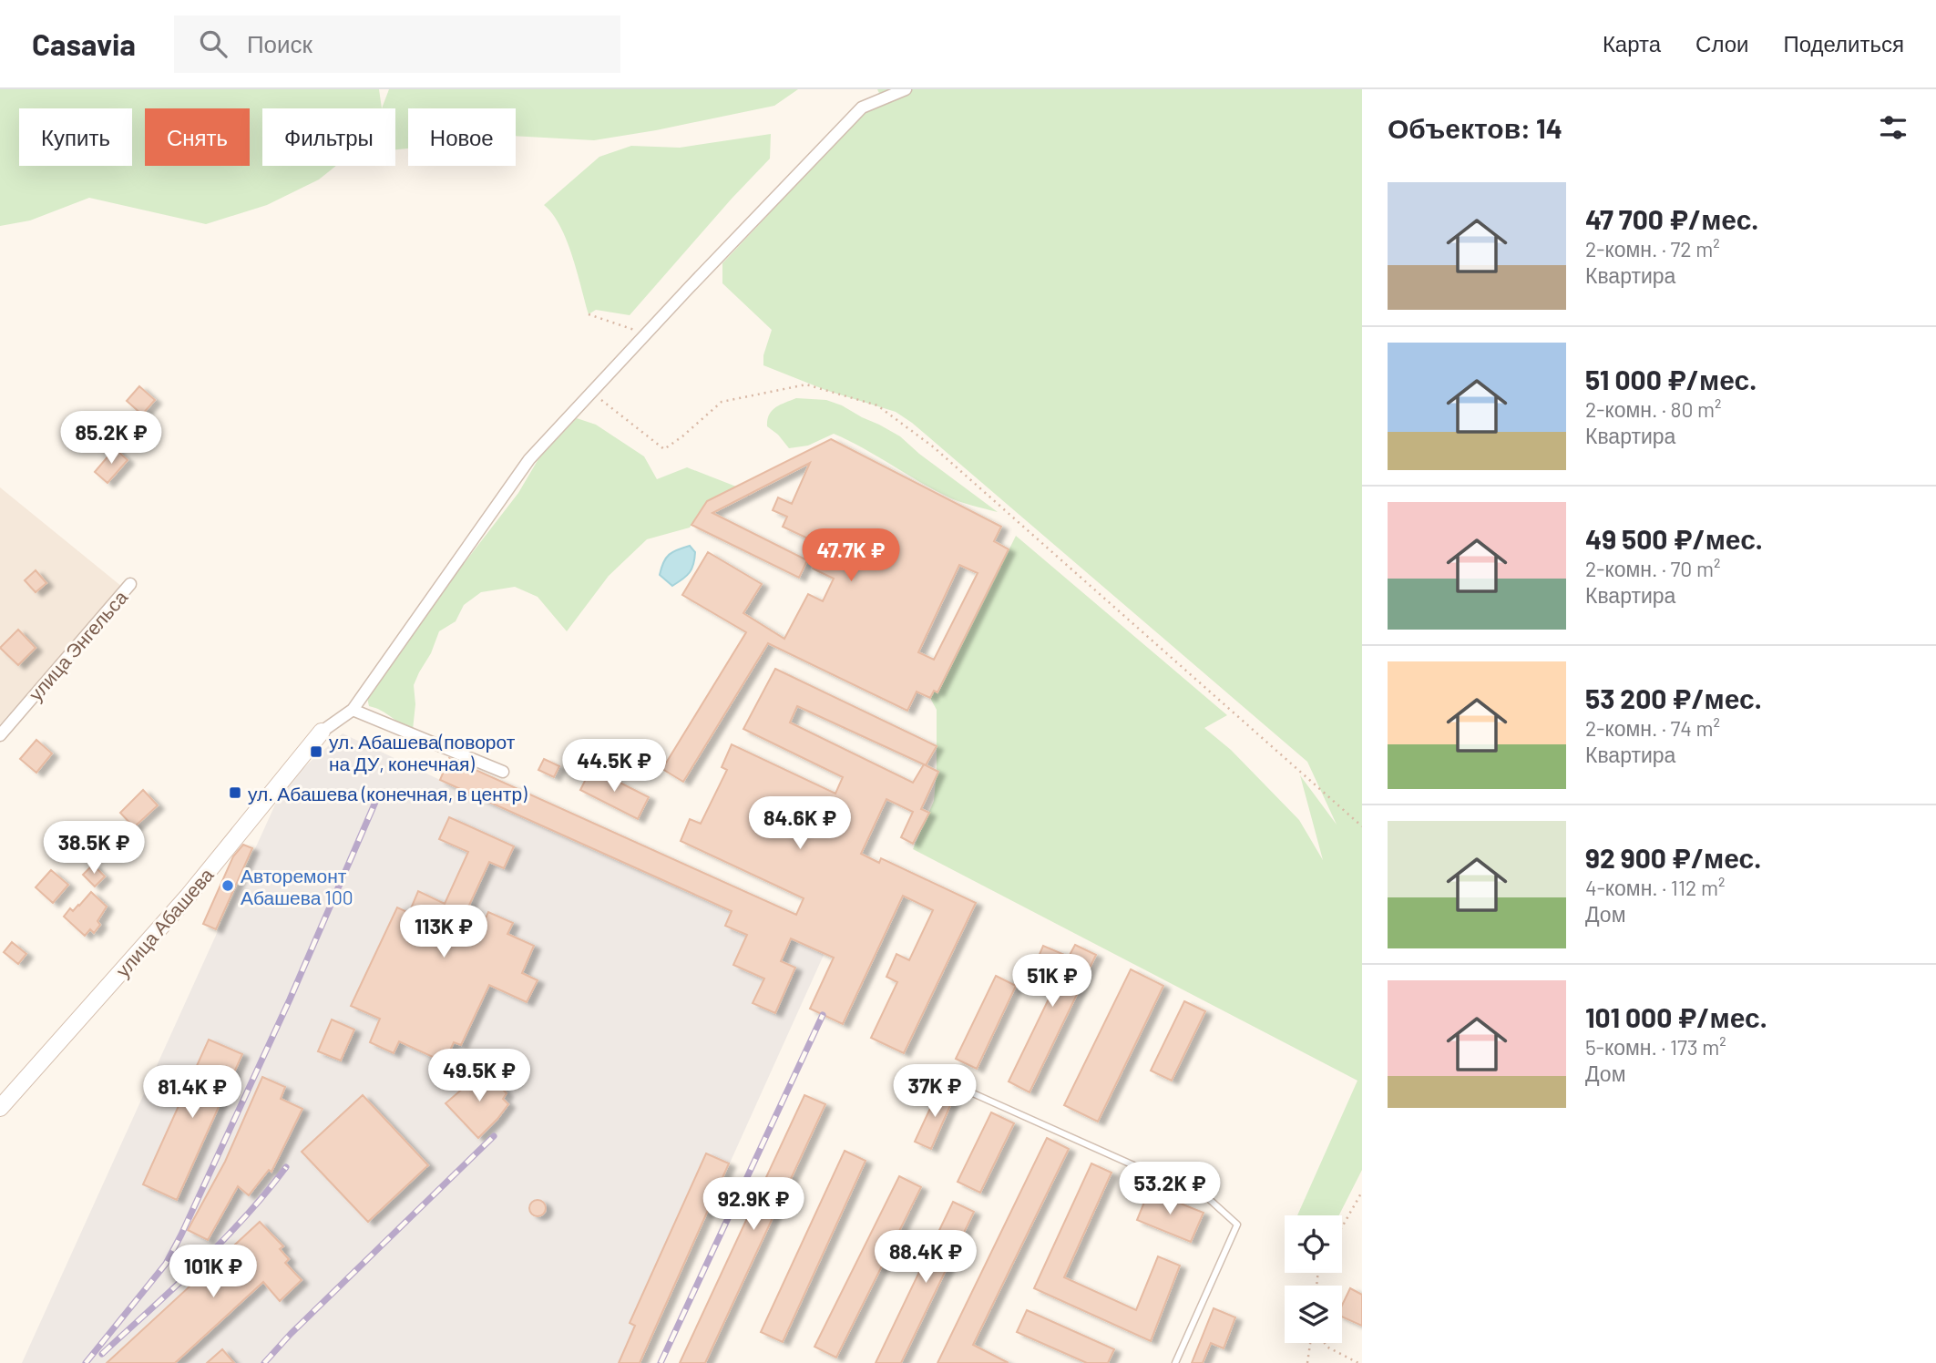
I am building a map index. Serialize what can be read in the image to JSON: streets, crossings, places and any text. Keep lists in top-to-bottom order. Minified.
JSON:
{"streets":{"street":["улица Энгельса","улица Абашева"]},"places":{"transit":["ул. Абашева(поворот на ДУ, конечная)","ул. Абашева (конечная, в центр)"],"other":["Авторемонт Абашева 100"]},"page":{"header":"Casavia","search":"Поиск","nav":["Карта","Слои","Поделиться"],"heading":"Объектов: 14","chip":["Купить","Снять","Фильтры","Новое"],"list":[{"name":"47 700 ₽/мес.","note":"2-комн. · 72 m² · Квартира"},{"name":"51 000 ₽/мес.","note":"2-комн. · 80 m² · Квартира"},{"name":"49 500 ₽/мес.","note":"2-комн. · 70 m² · Квартира"},{"name":"53 200 ₽/мес.","note":"2-комн. · 74 m² · Квартира"},{"name":"92 900 ₽/мес.","note":"4-комн. · 112 m² · Дом"},{"name":"101 000 ₽/мес.","note":"5-комн. · 173 m² · Дом"}],"price":["85.2K ₽","47.7K ₽","44.5K ₽","84.6K ₽","38.5K ₽","113K ₽","51K ₽","49.5K ₽","37K ₽","81.4K ₽","53.2K ₽","92.9K ₽","88.4K ₽","101K ₽"]}}
